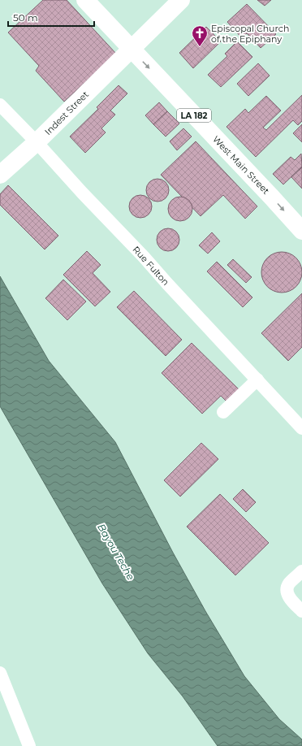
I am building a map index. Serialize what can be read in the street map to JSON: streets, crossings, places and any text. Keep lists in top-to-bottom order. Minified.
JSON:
{"streets":{"main road":["Indest Street","LA 182","West Main Street"],"street":["Rue Fulton"]},"crossings":[["Indest Street","West Main Street"],["Indest Street","Rue Fulton"]],"one_way":["West Main Street"],"water":["Bayou Teche"],"places":{"church":["Episcopal Church of the Epiphany"]},"scale_bar":"50 m"}
